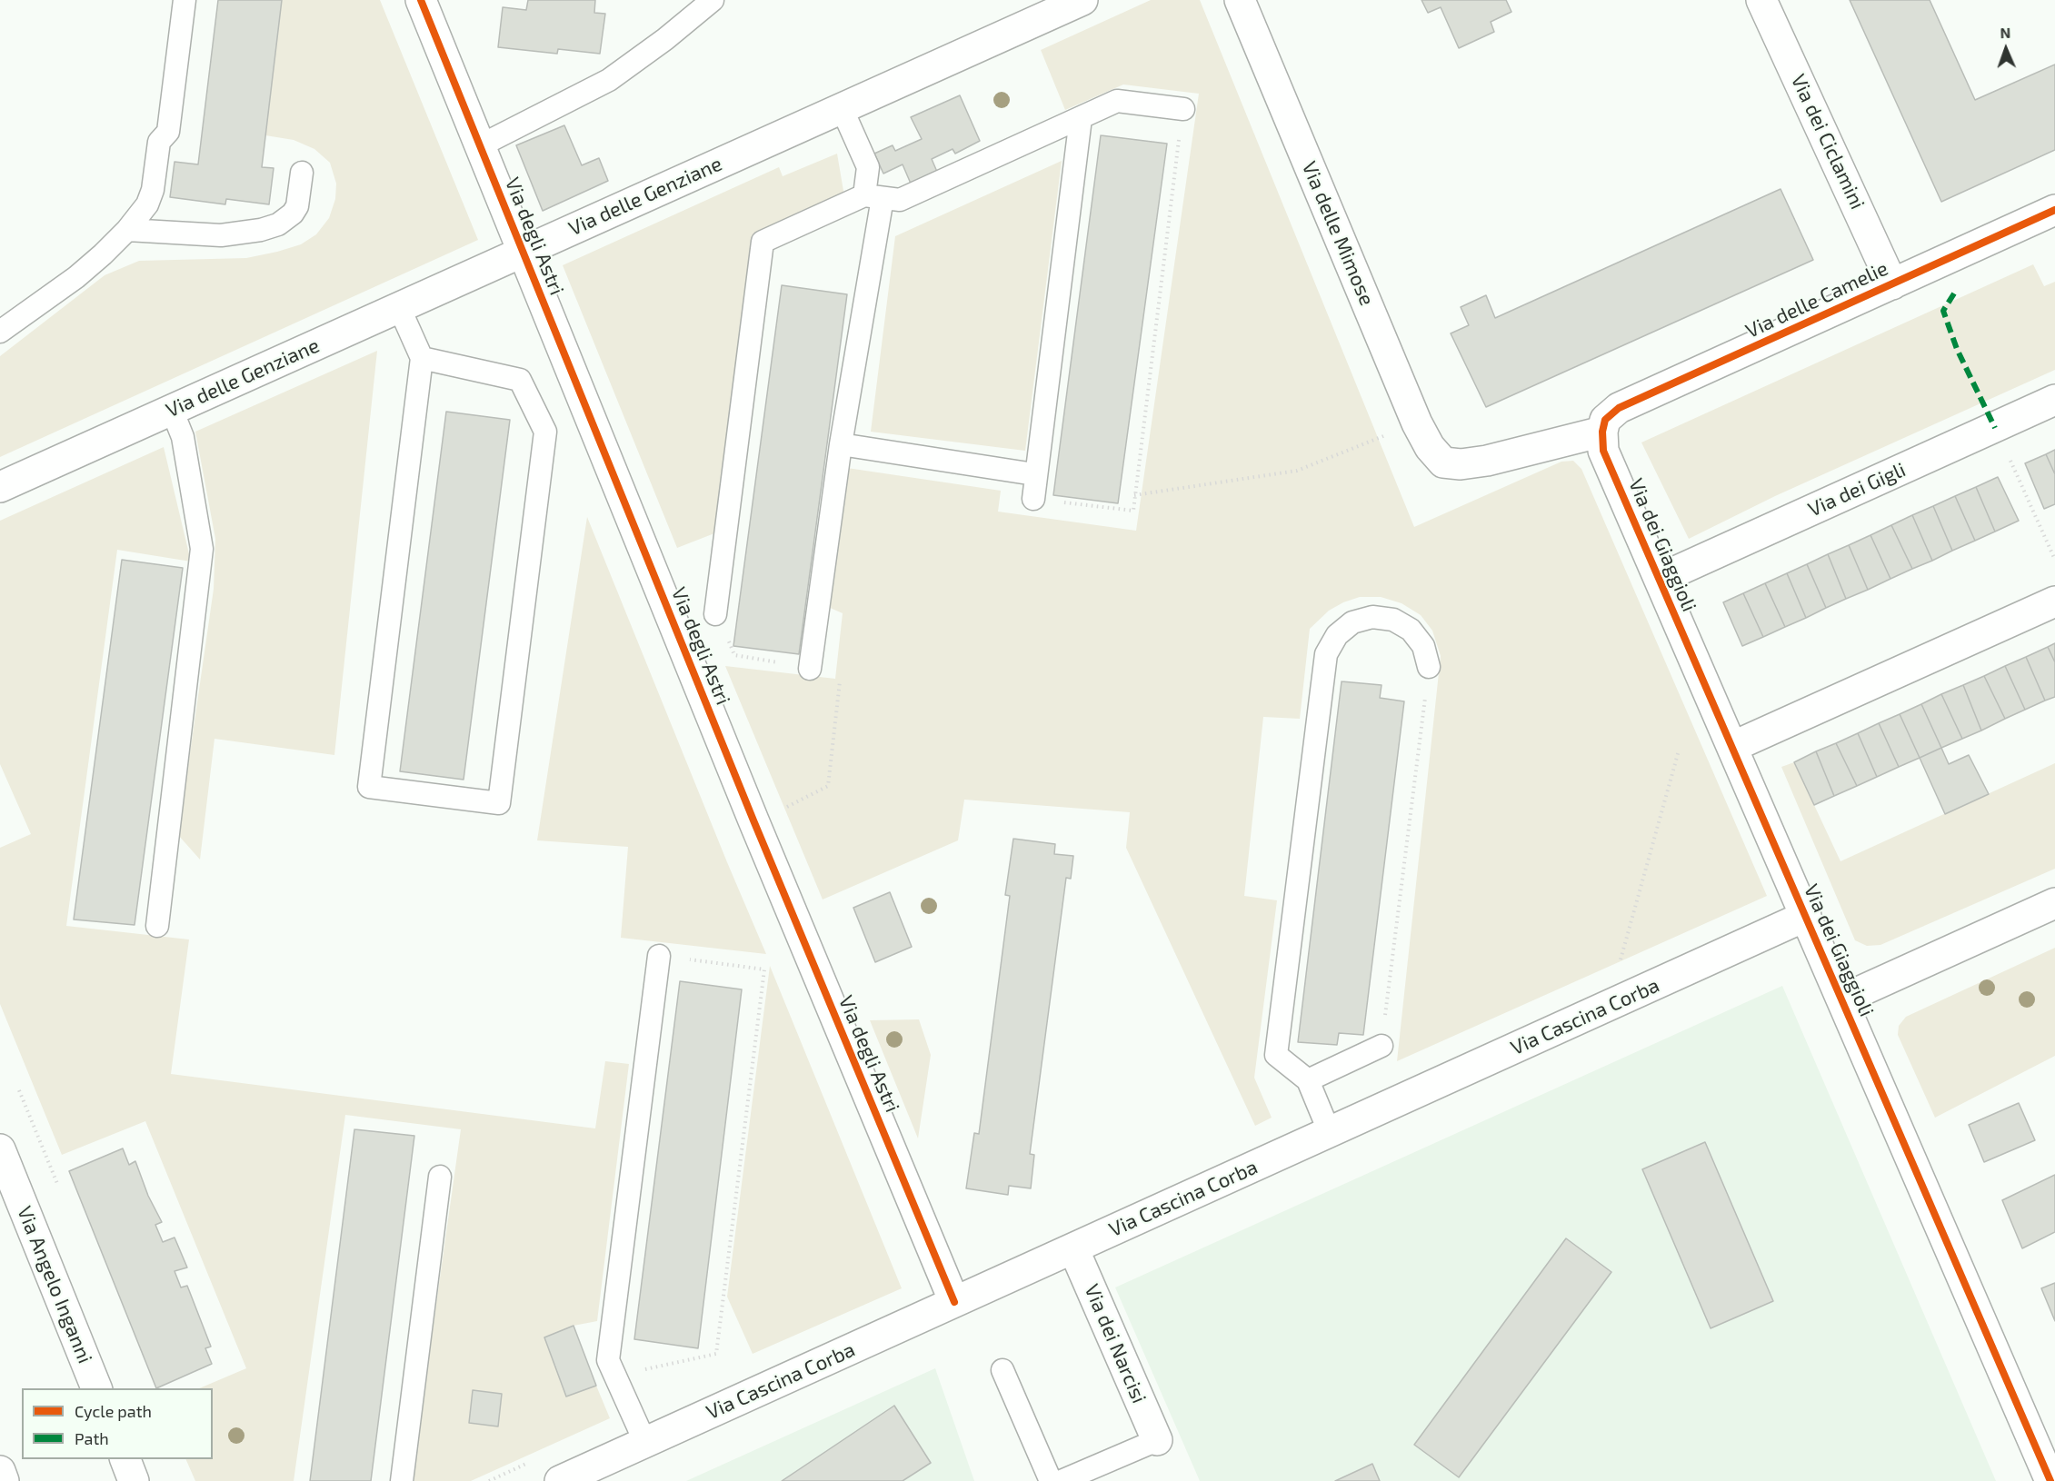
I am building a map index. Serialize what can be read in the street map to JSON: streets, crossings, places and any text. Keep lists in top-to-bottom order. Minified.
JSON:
{"streets":{"street":["Via dei Ciclamini","Via delle Genziane","Via delle Mimose","Via degli Astri","Via delle Camelie","Via dei Gigli","Via dei Giaggioli","Via Cascina Corba","Via Angelo Inganni","Via dei Narcisi"]},"crossings":[["Via dei Ciclamini","Via delle Camelie"],["Via delle Genziane","Via degli Astri"],["Via delle Mimose","Via delle Camelie"],["Via delle Mimose","Via dei Giaggioli"],["Via degli Astri","Via Cascina Corba"],["Via delle Camelie","Via dei Giaggioli"],["Via dei Gigli","Via dei Giaggioli"],["Via dei Giaggioli","Via Cascina Corba"],["Via Cascina Corba","Via dei Narcisi"]],"legend":["Cycle path","Path"],"north":"top"}
